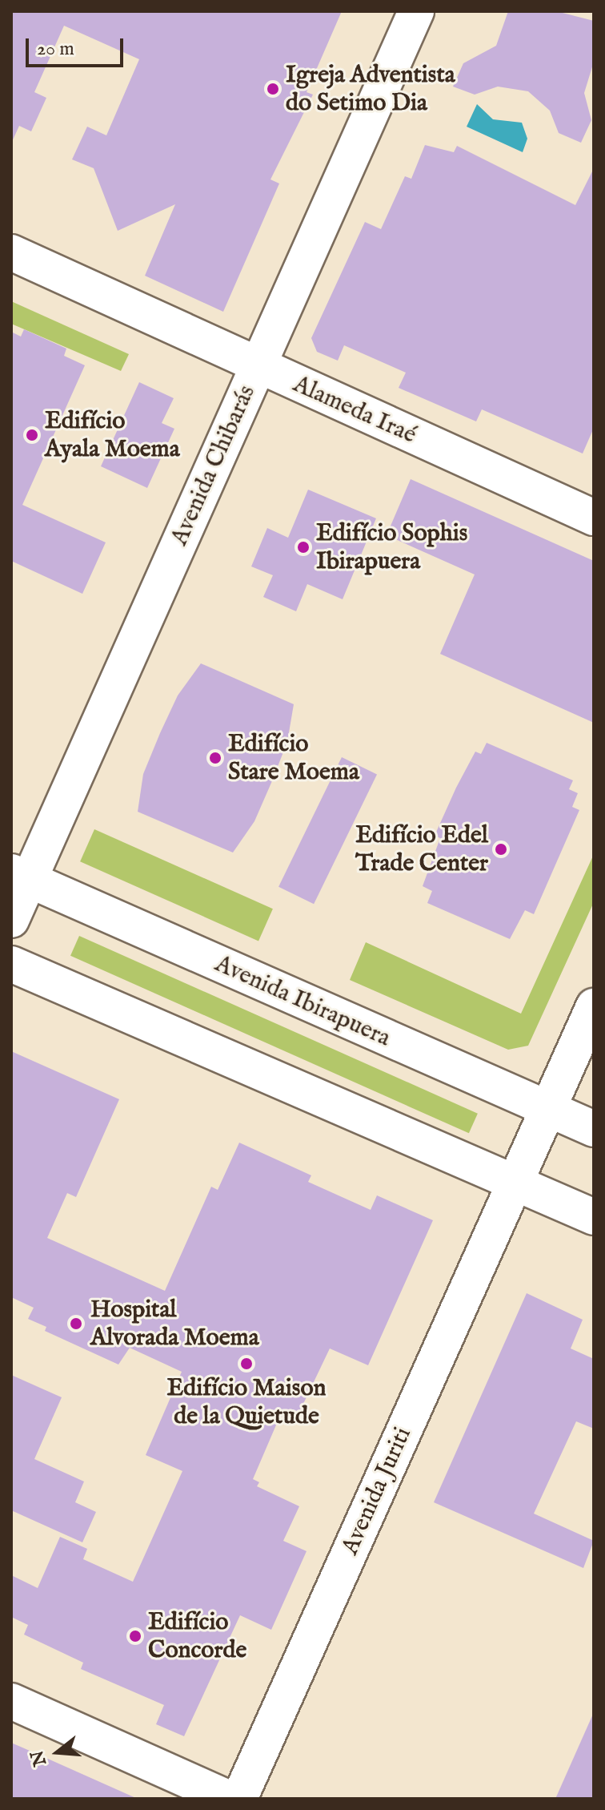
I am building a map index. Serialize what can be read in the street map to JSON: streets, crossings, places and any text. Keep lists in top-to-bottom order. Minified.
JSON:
{"streets":{"street":["Alameda Iraé","Avenida Chibarás","Avenida Ibirapuera","Avenida Juriti"]},"crossings":[["Alameda Iraé","Avenida Chibarás"],["Avenida Chibarás","Avenida Ibirapuera"],["Avenida Ibirapuera","Avenida Juriti"]],"places":["Igreja Adventista do Setimo Dia","Edifício Ayala Moema","Edifício Sophis Ibirapuera","Edifício Stare Moema","Edifício Edel Trade Center","Hospital Alvorada Moema","Edifício Maison de la Quietude","Edifício Concorde"],"scale_bar":"20 m","north":"left"}
